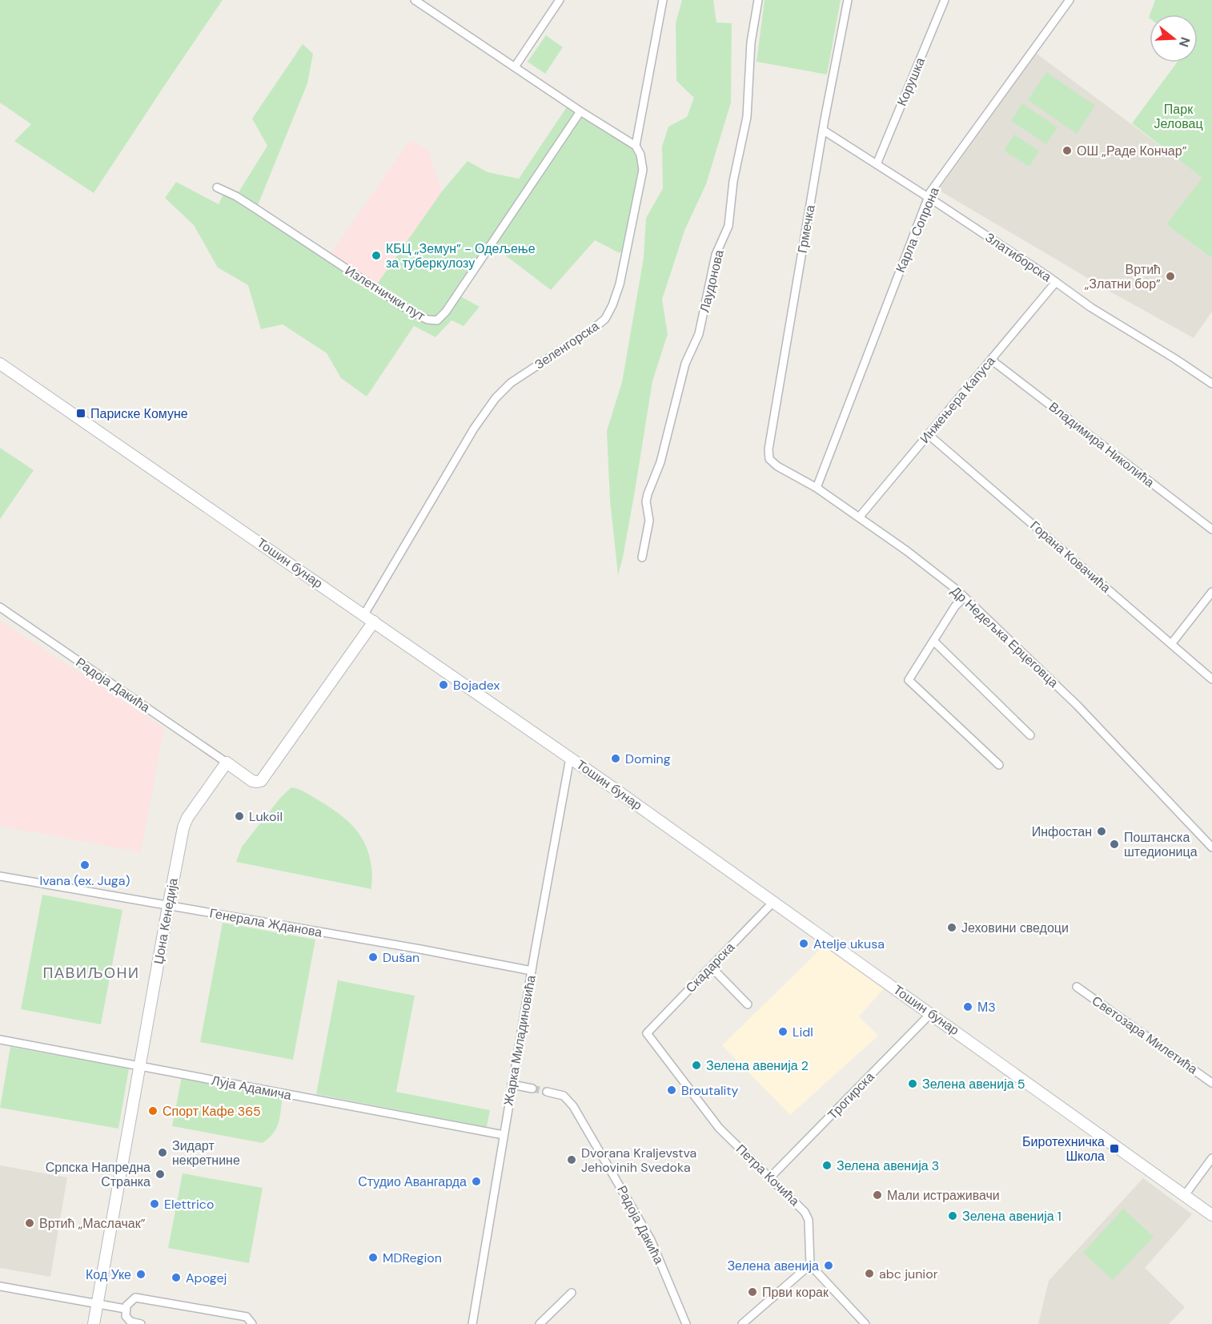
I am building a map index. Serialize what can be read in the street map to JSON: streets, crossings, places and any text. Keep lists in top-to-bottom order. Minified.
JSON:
{"streets":{"main road":["Тошин бунар","Џона Кенедија"],"street":["Корушка","Грмечка","Карла Сопрона","Златиборска","Лаудонова","Излетнички пут","Зеленгорска","Инжењера Капуса","Владимира Николића","Горана Ковачића","Др Недељка Ерцеговца","Радоја Дакића","Генерала Жданова","Скадарска","Светозара Милетића","Жарка Миладиновића","Луја Адамича","Трогирска","Петра Кочића"]},"crossings":[["Корушка","Златиборска"],["Грмечка","Златиборска"],["Грмечка","Др Недељка Ерцеговца"],["Карла Сопрона","Златиборска"],["Карла Сопрона","Др Недељка Ерцеговца"],["Златиборска","Инжењера Капуса"],["Зеленгорска","Тошин бунар"],["Инжењера Капуса","Владимира Николића"],["Инжењера Капуса","Горана Ковачића"],["Инжењера Капуса","Др Недељка Ерцеговца"],["Тошин бунар","Скадарска"],["Тошин бунар","Жарка Миладиновића"],["Тошин бунар","Трогирска"],["Радоја Дакића","Џона Кенедија"],["Џона Кенедија","Генерала Жданова"],["Џона Кенедија","Луја Адамича"],["Генерала Жданова","Жарка Миладиновића"],["Скадарска","Петра Кочића"],["Жарка Миладиновића","Луја Адамича"],["Трогирска","Петра Кочића"]],"districts":["ПАВИЉОНИ"],"parks":["Парк Јеловац"],"places":{"other":["ОШ „Раде Кончар”","КБЦ „Земун” - Одељење за туберкулозу","Вртић „Златни бор”","Bojadex","Doming","Lukoil","Инфостан","Поштанска штедионица","Ivana (ex. Juga)","Јеховини сведоци","Atelje ukusa","Dušan","М3","Lidl","Зелена авенија 2","Зелена авенија 5","Broutality","Спорт Кафе 365","Зидарт некретнине","Dvorana Kraljevstva Jehovinih Svedoka","Зелена авенија 3","Српска Напредна Странка","Студио Авангарда","Мали истраживачи","Elettrico","Зелена авенија 1","Вртић „Маслачак”","MDRegion","Зелена авенија","abc junior","Код Уке","Apogej","Први корак"],"transit":["Париске Комуне","Биротехничка Школа"]},"north":"right"}
